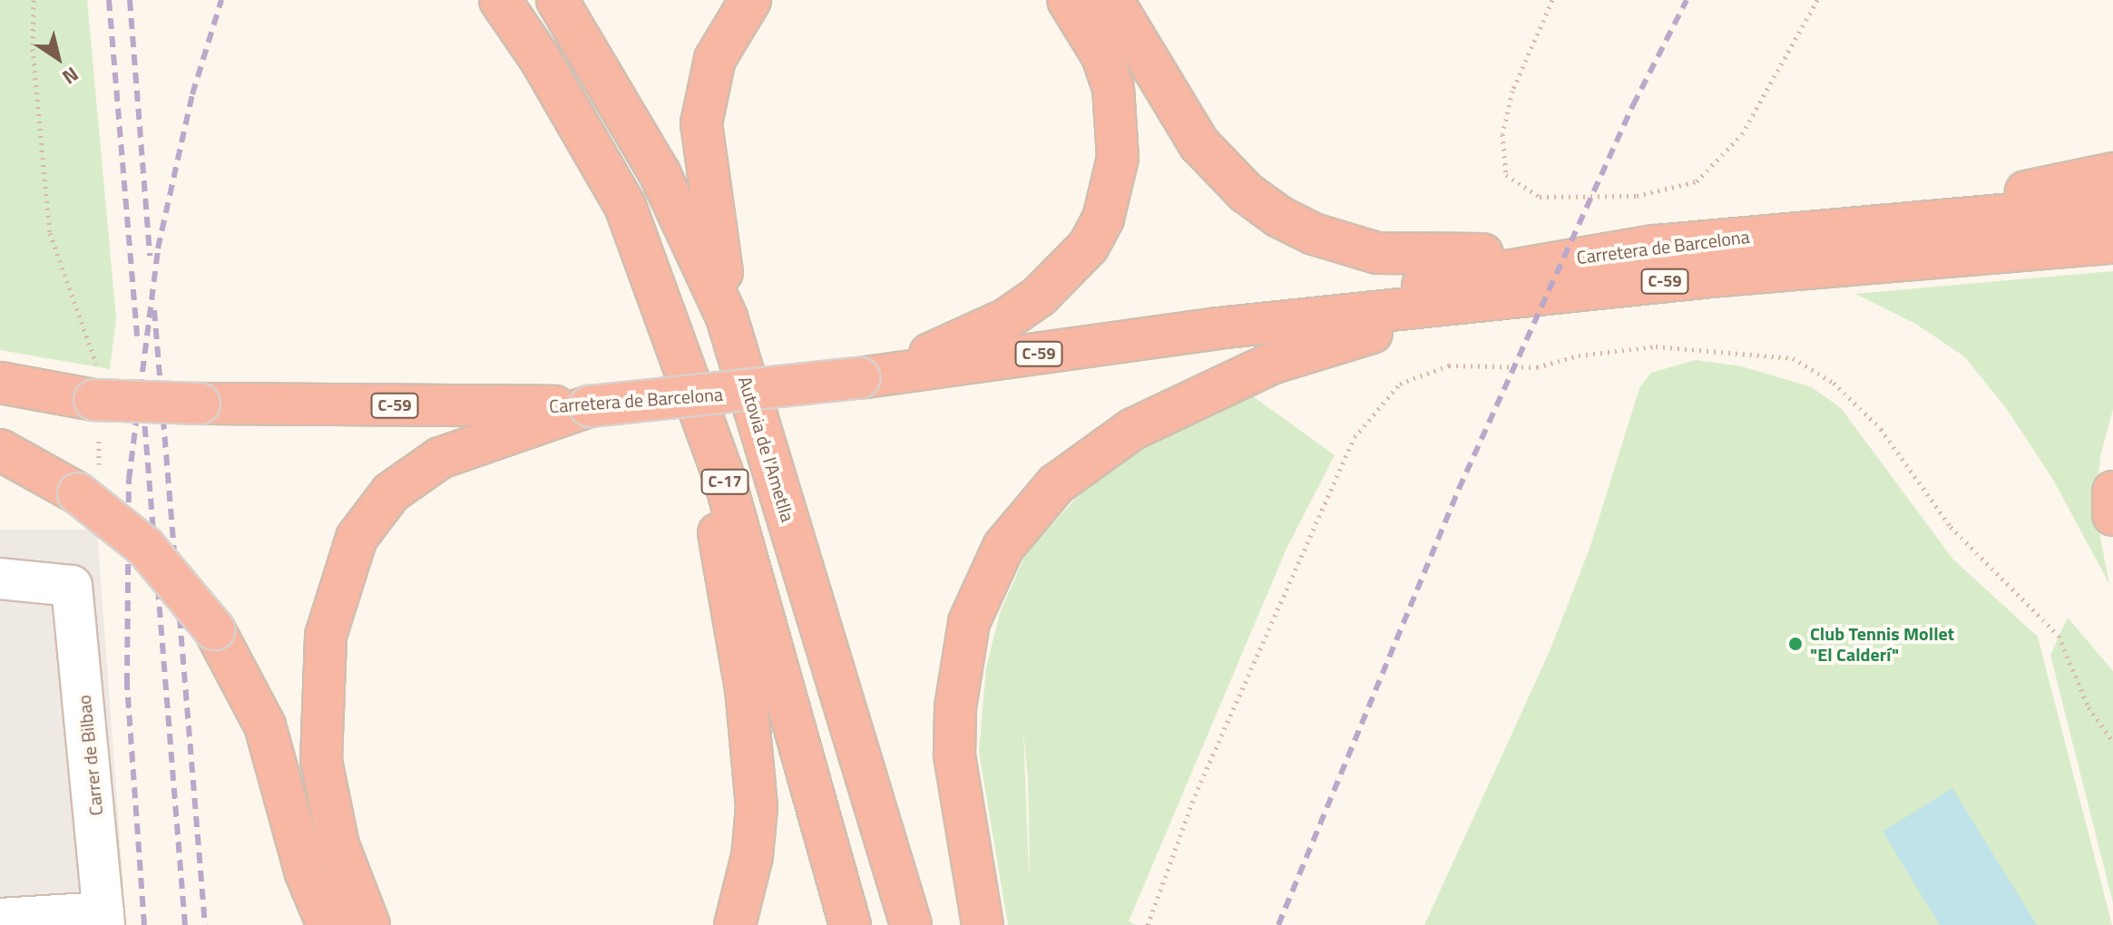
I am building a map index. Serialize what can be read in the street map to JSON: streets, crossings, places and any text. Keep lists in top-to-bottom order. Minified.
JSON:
{"streets":{"highway":["Carretera de Barcelona","C-59","Autovia de l'Ametlla","C-17"],"street":["Carrer de Bilbao"]},"crossings":[["Carretera de Barcelona","C-59"]],"places":["Club Tennis Mollet \"El Calderí\""],"north":"bottom right"}
